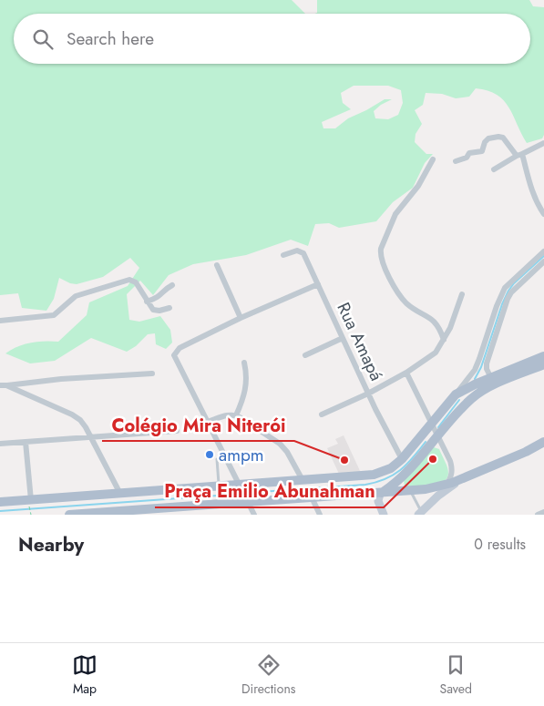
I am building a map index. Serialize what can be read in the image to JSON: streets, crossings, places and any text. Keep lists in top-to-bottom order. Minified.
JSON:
{"streets":{"street":["Rua Amapá"]},"places":["ampm","Praça Emilio Abunahman","Colégio Mira Niterói"],"page":{"search":"Search here","heading":["Nearby","0 results"],"nav":["Map","Directions","Saved"]}}
